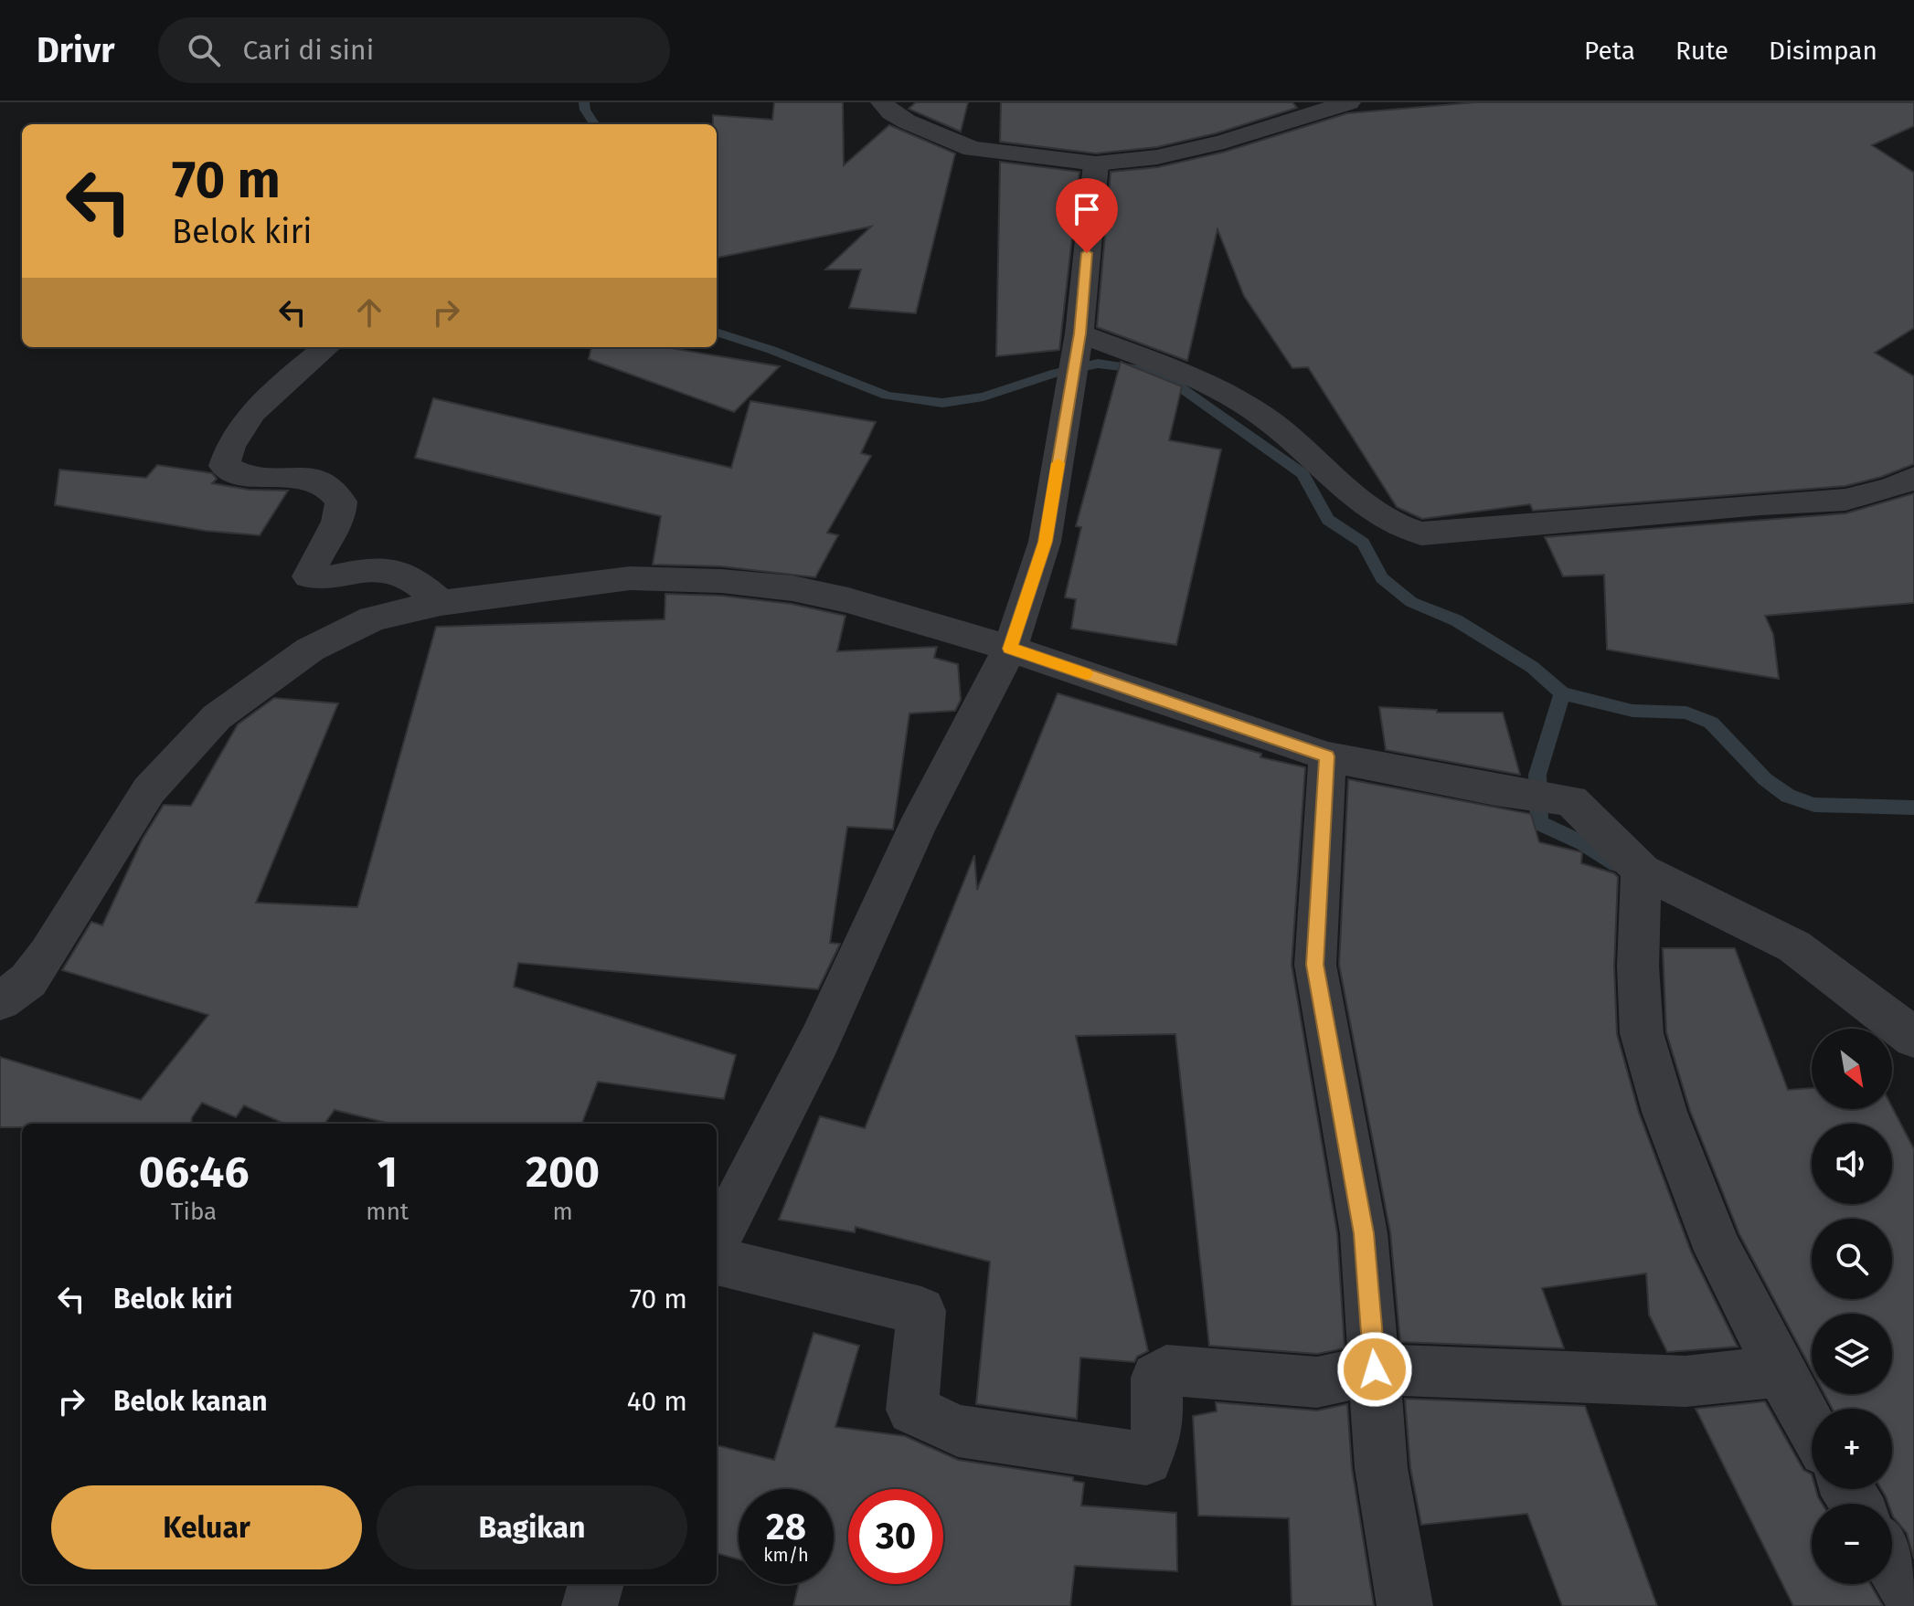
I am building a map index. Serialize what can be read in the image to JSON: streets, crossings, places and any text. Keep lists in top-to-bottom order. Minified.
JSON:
{"north":"bottom right","page":{"header":"Drivr","search":"Cari di sini","nav":["Peta","Rute","Disimpan"],"turn":["70 m","Belok kiri"],"map_buttons":["+","−"],"eta":["06:46","Tiba","1","mnt","200","m"],"list":[{"name":"Belok kiri","value":"70 m"},{"name":"Belok kanan","value":"40 m"}],"buttons":["Keluar","Bagikan"],"speed":"28 km/h","limit":"30"}}
